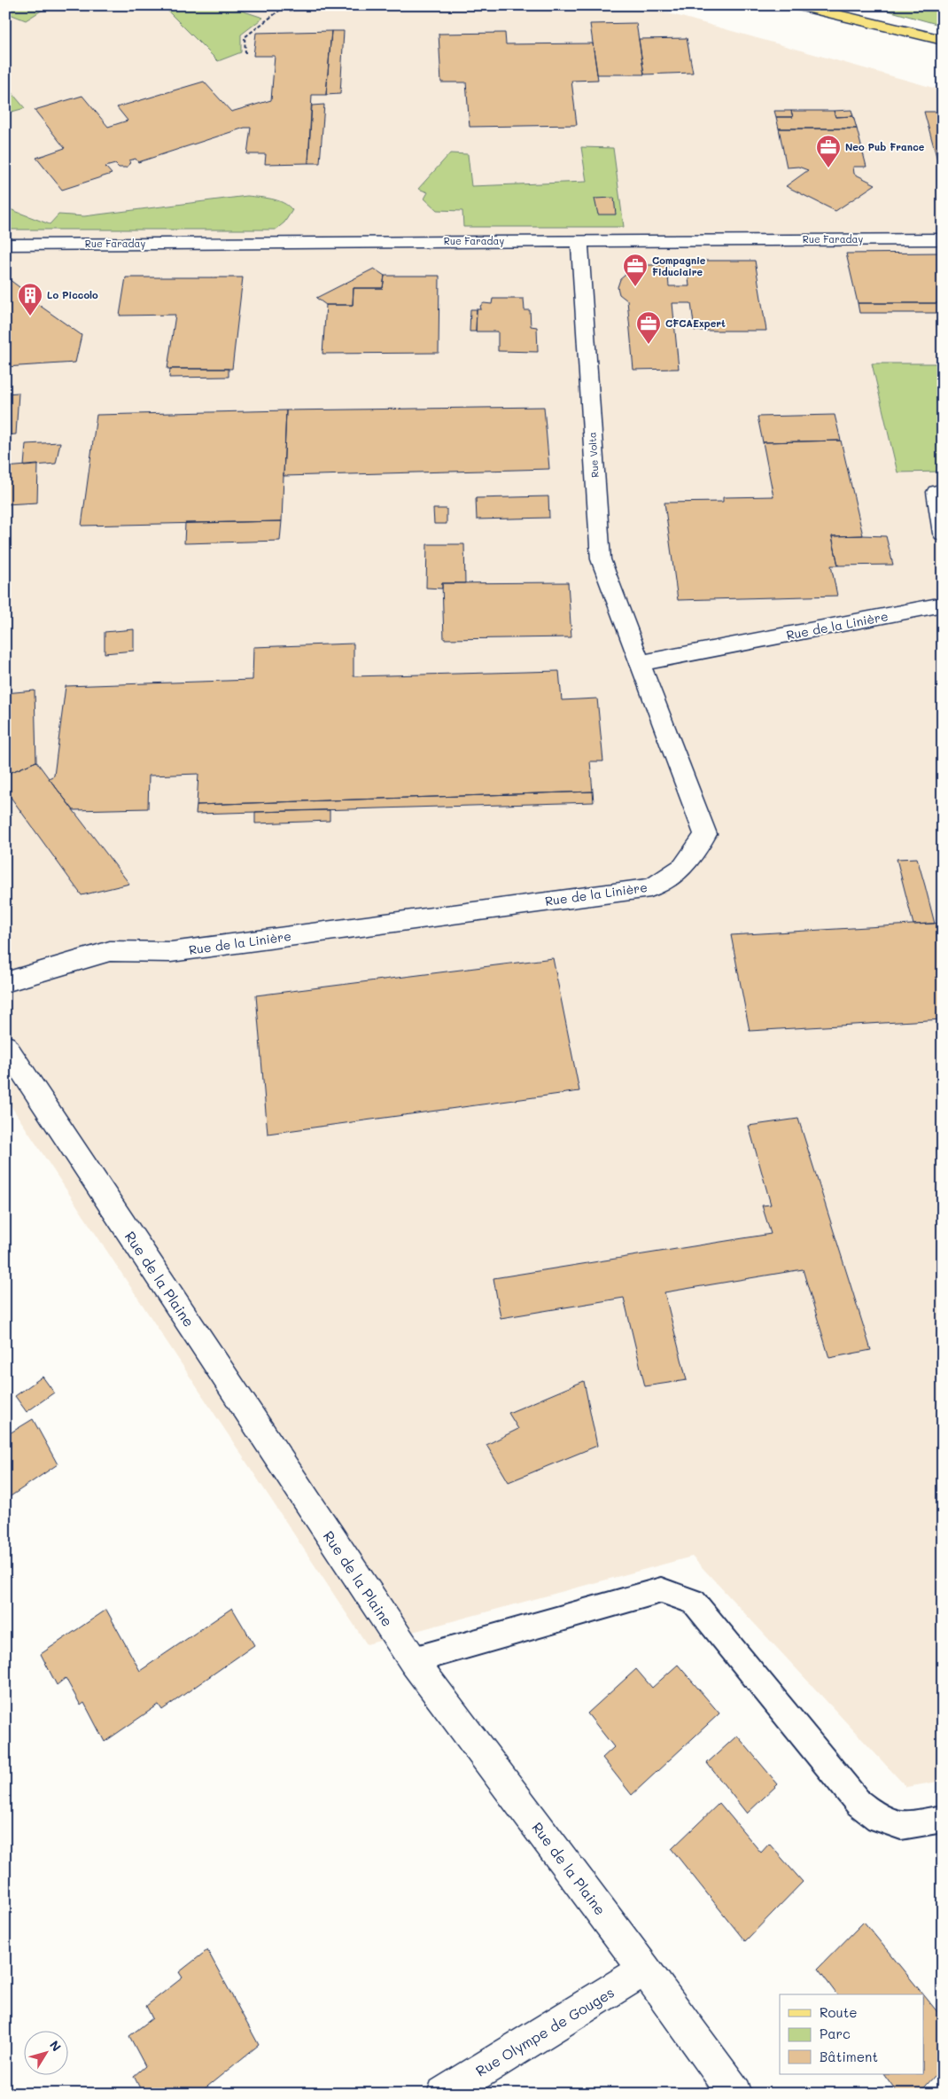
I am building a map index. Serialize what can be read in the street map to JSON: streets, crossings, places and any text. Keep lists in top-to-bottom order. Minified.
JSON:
{"streets":{"street":["Rue Faraday","Rue Volta","Rue de la Linière","Rue de la Plaine","Rue Olympe de Gouges"]},"crossings":[["Rue Faraday","Rue Volta"],["Rue Volta","Rue de la Linière"],["Rue de la Plaine","Rue Olympe de Gouges"]],"places":{"office":["Neo Pub France","Compagnie Fiduciaire","CFCAExpert"],"building":["Lo Piccolo"]},"legend":["Route","Parc","Bâtiment"],"north":"top right"}
